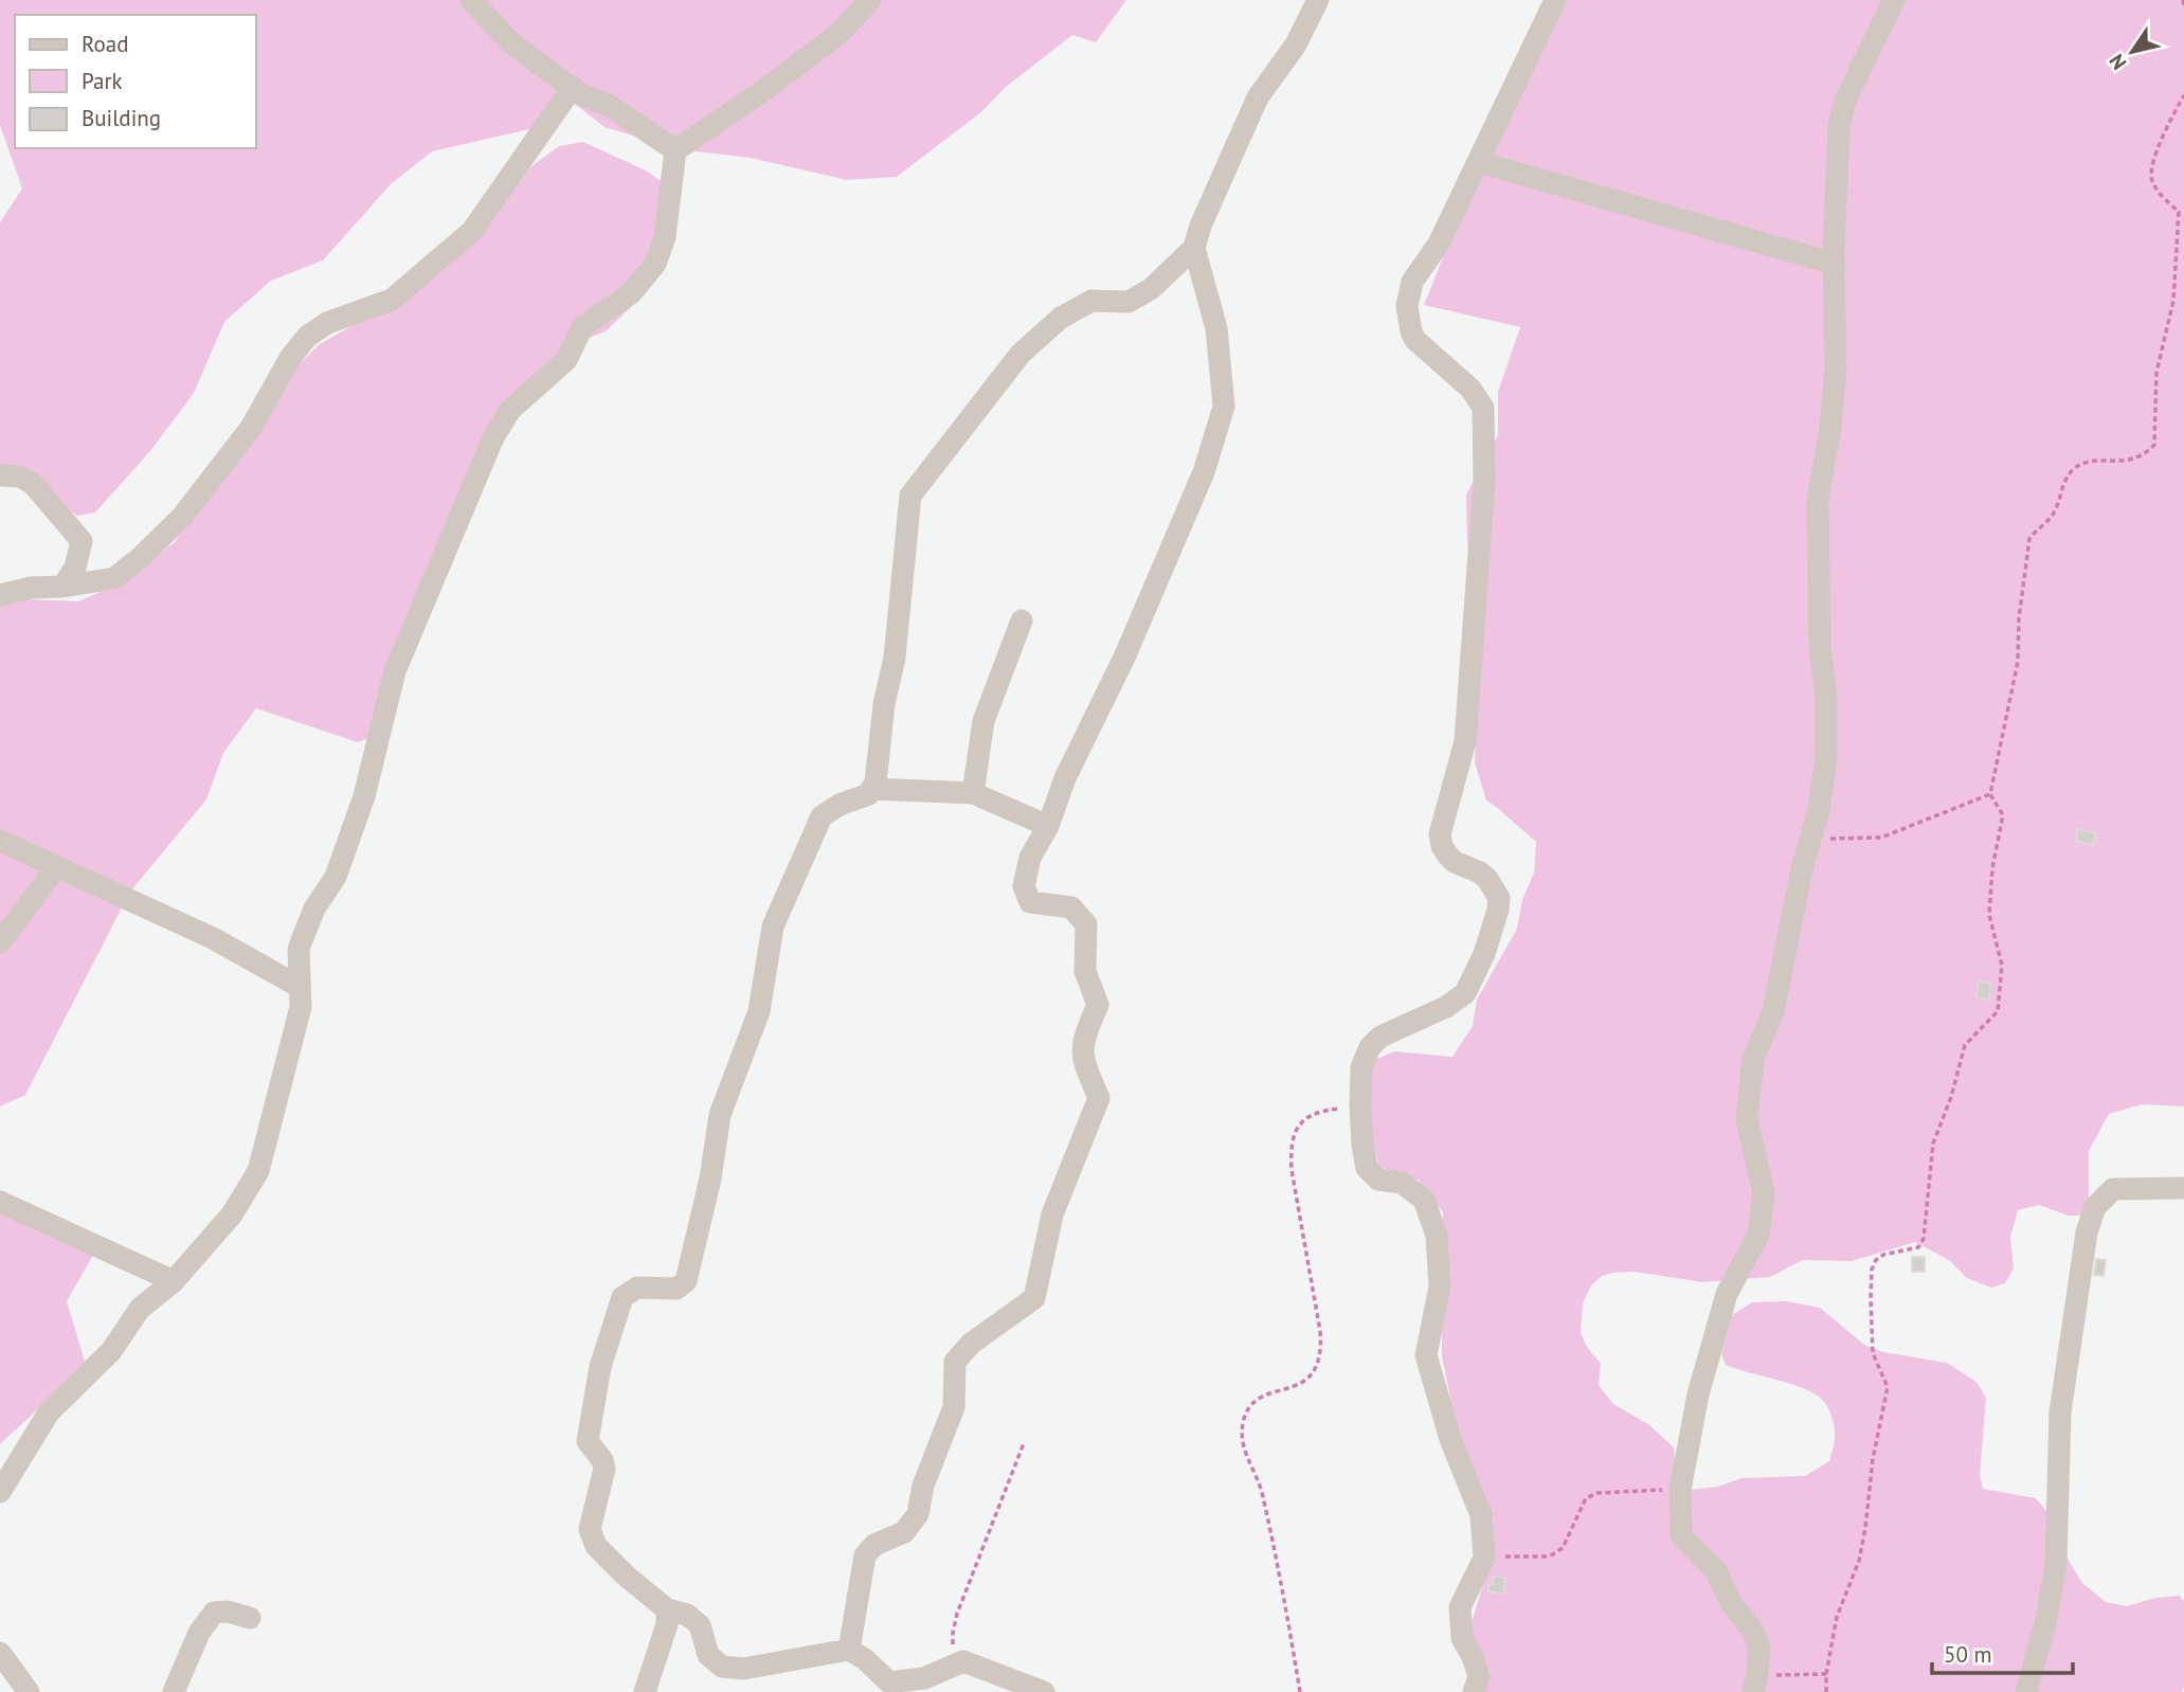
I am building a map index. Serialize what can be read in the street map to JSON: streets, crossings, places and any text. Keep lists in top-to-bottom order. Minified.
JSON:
{"legend":["Road","Park","Building"],"scale_bar":"50 m","north":"bottom left"}
